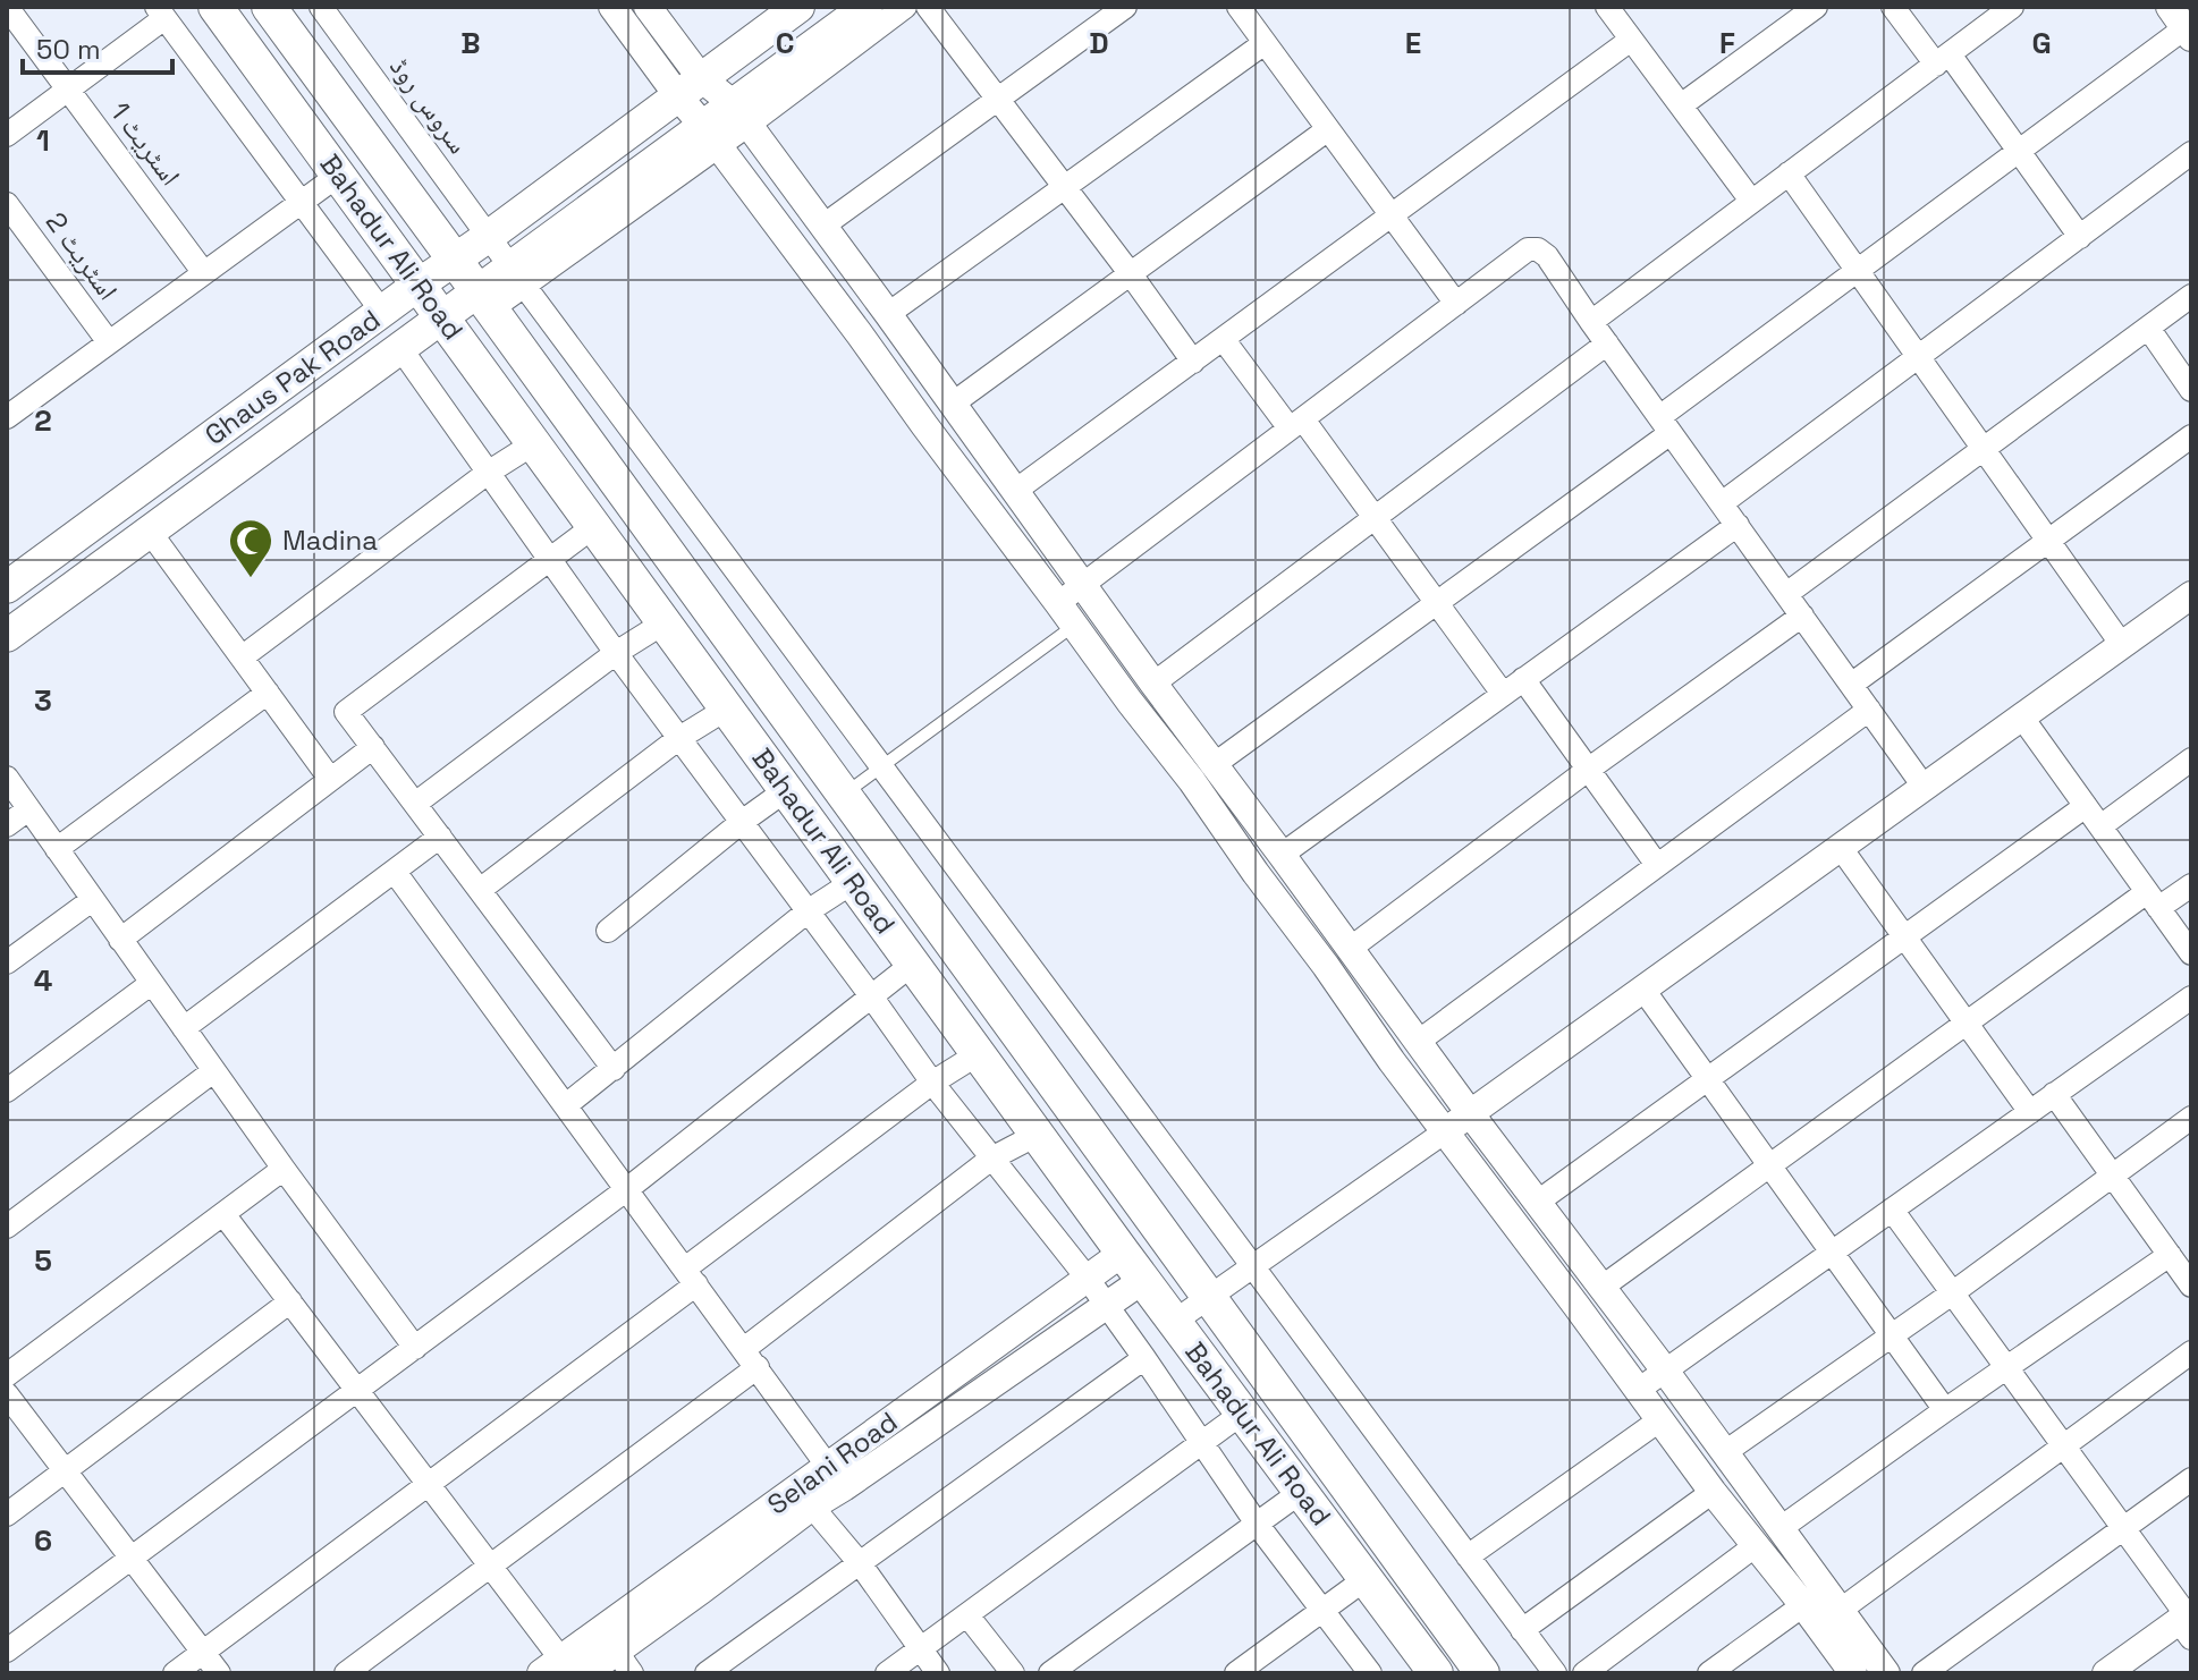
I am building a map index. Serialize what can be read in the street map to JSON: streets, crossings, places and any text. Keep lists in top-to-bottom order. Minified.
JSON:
{"streets":{"main road":["Bahadur Ali Road","Ghaus Pak Road"],"street":["سروس روڈ","اسٹریٹ 1","اسٹریٹ 2","Selani Road"]},"crossings":[["سروس روڈ","Ghaus Pak Road"],["Bahadur Ali Road","Ghaus Pak Road"],["Bahadur Ali Road","Selani Road"]],"places":{"mosque":["Madina"]},"scale_bar":"50 m","grid":{"columns":["B","C","D","E","F","G"],"rows":["1","2","3","4","5","6"]}}
